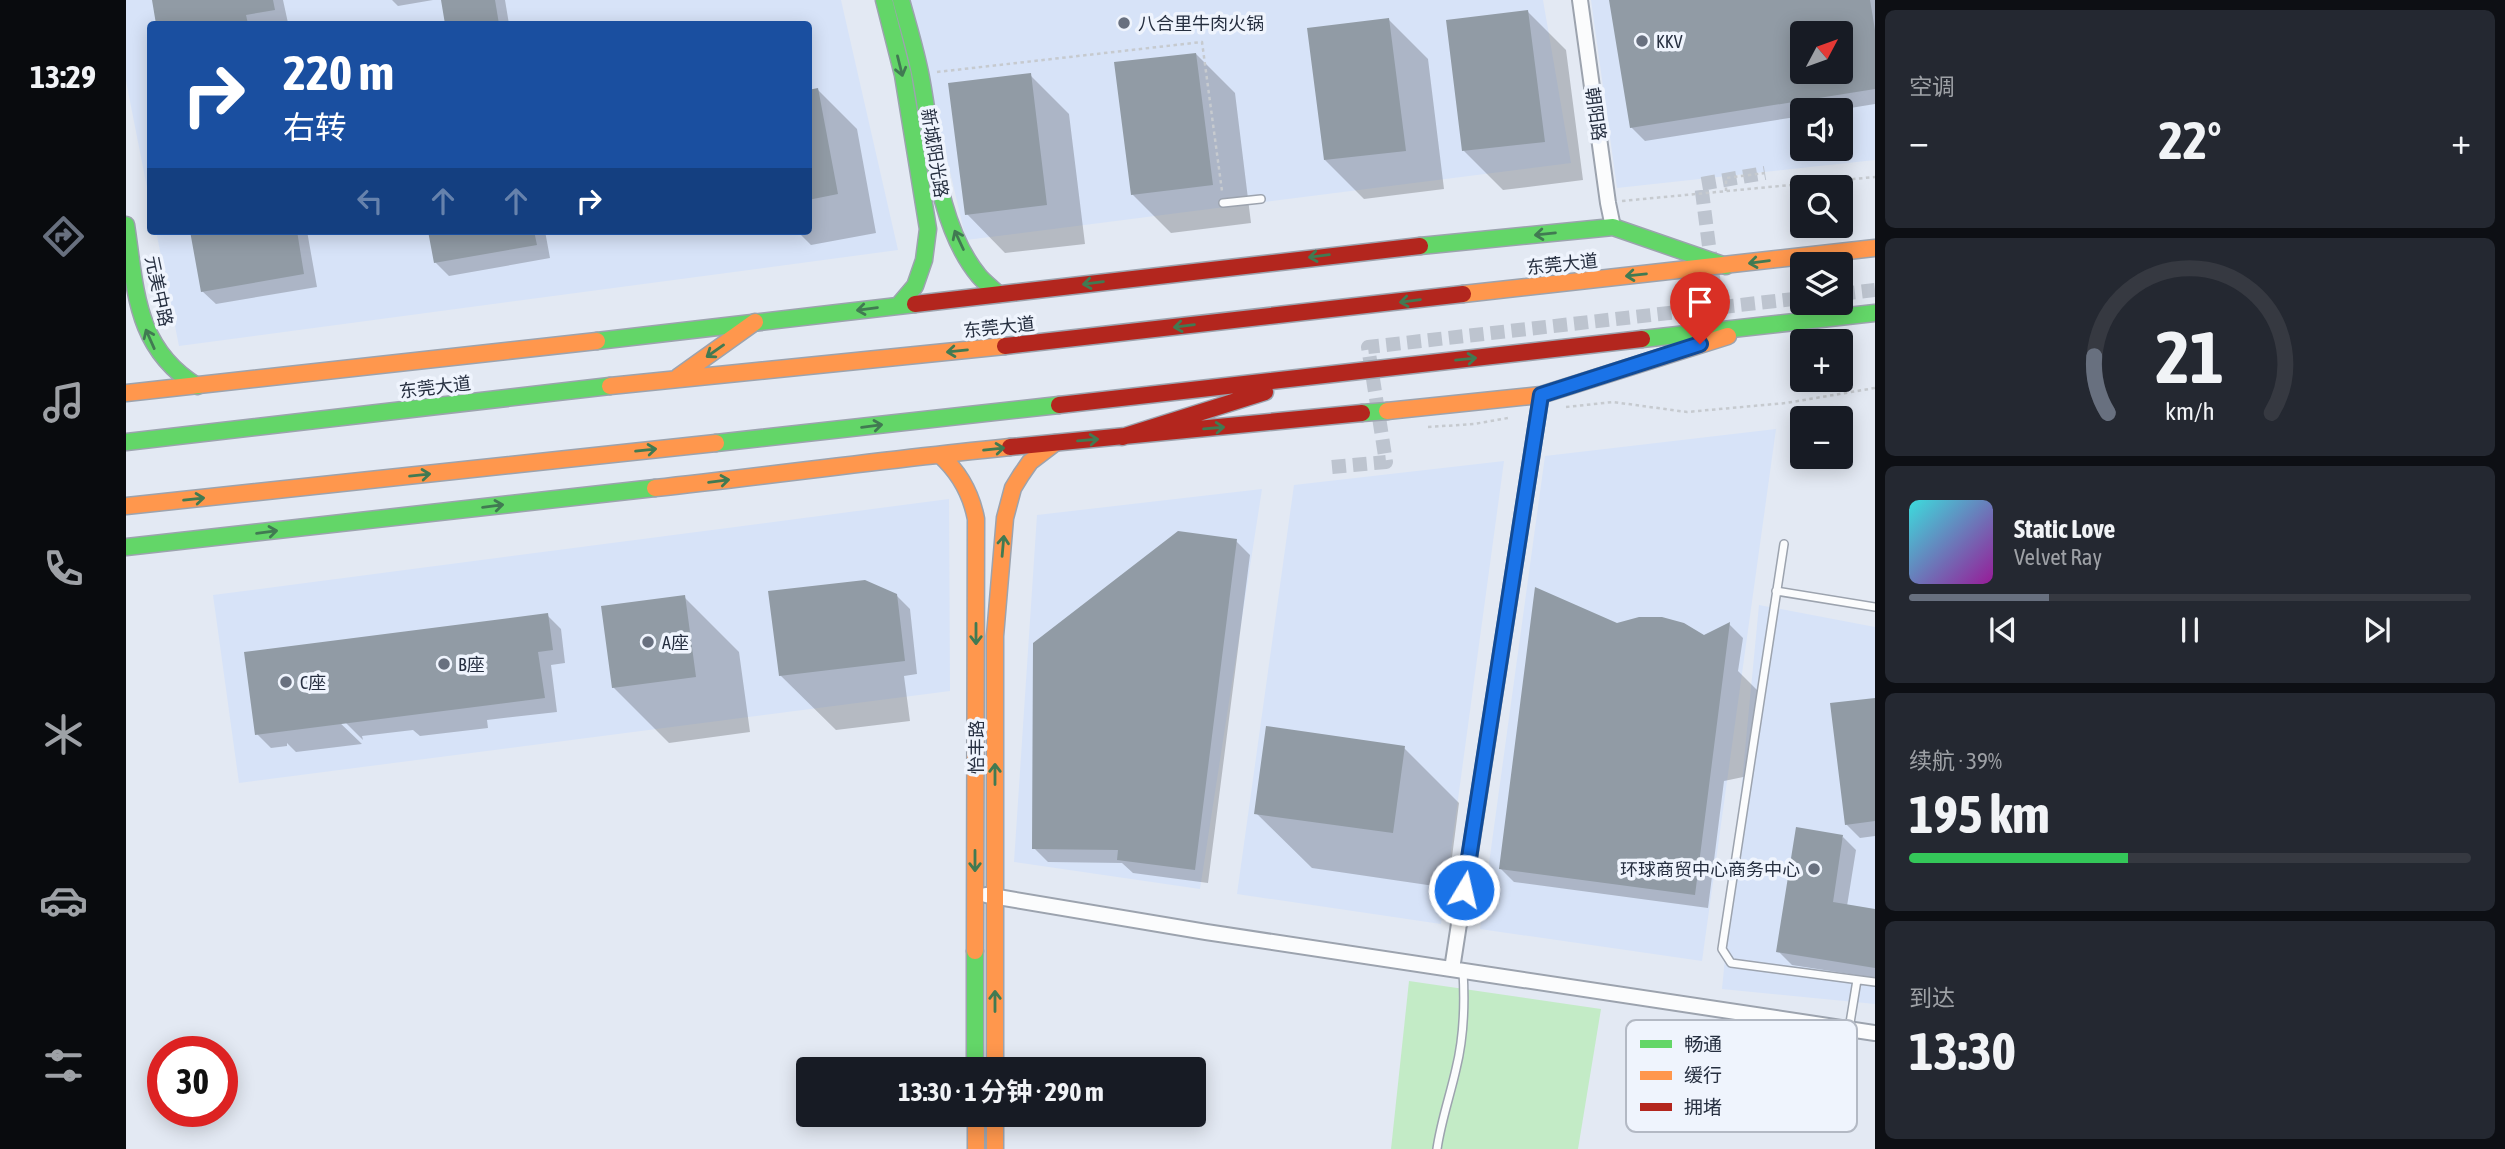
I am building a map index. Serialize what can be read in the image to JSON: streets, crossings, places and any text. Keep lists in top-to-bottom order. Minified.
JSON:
{"streets":{"main road":["新城阳光路","东莞大道","元美中路","怡丰路"],"street":["朝阳路"]},"one_way":["元美中路"],"places":["八合里牛肉火锅","KKV","A座","B座","C座","环球商贸中心商务中心"],"legend":["畅通","缓行","拥堵"],"north":"top right","page":{"tabs":"13:29","tile":["空调",["续航 · 39%","195 km"],["到达","13:30"]],"map_buttons":["+","−"],"turn":["220 m","右转"],"heat":["−","22°","+"],"song":["Static Love","Velvet Ray"],"limit":"30","trip":"13:30 · 1 分钟 · 290 m","gauge":["21","km/h"]}}
